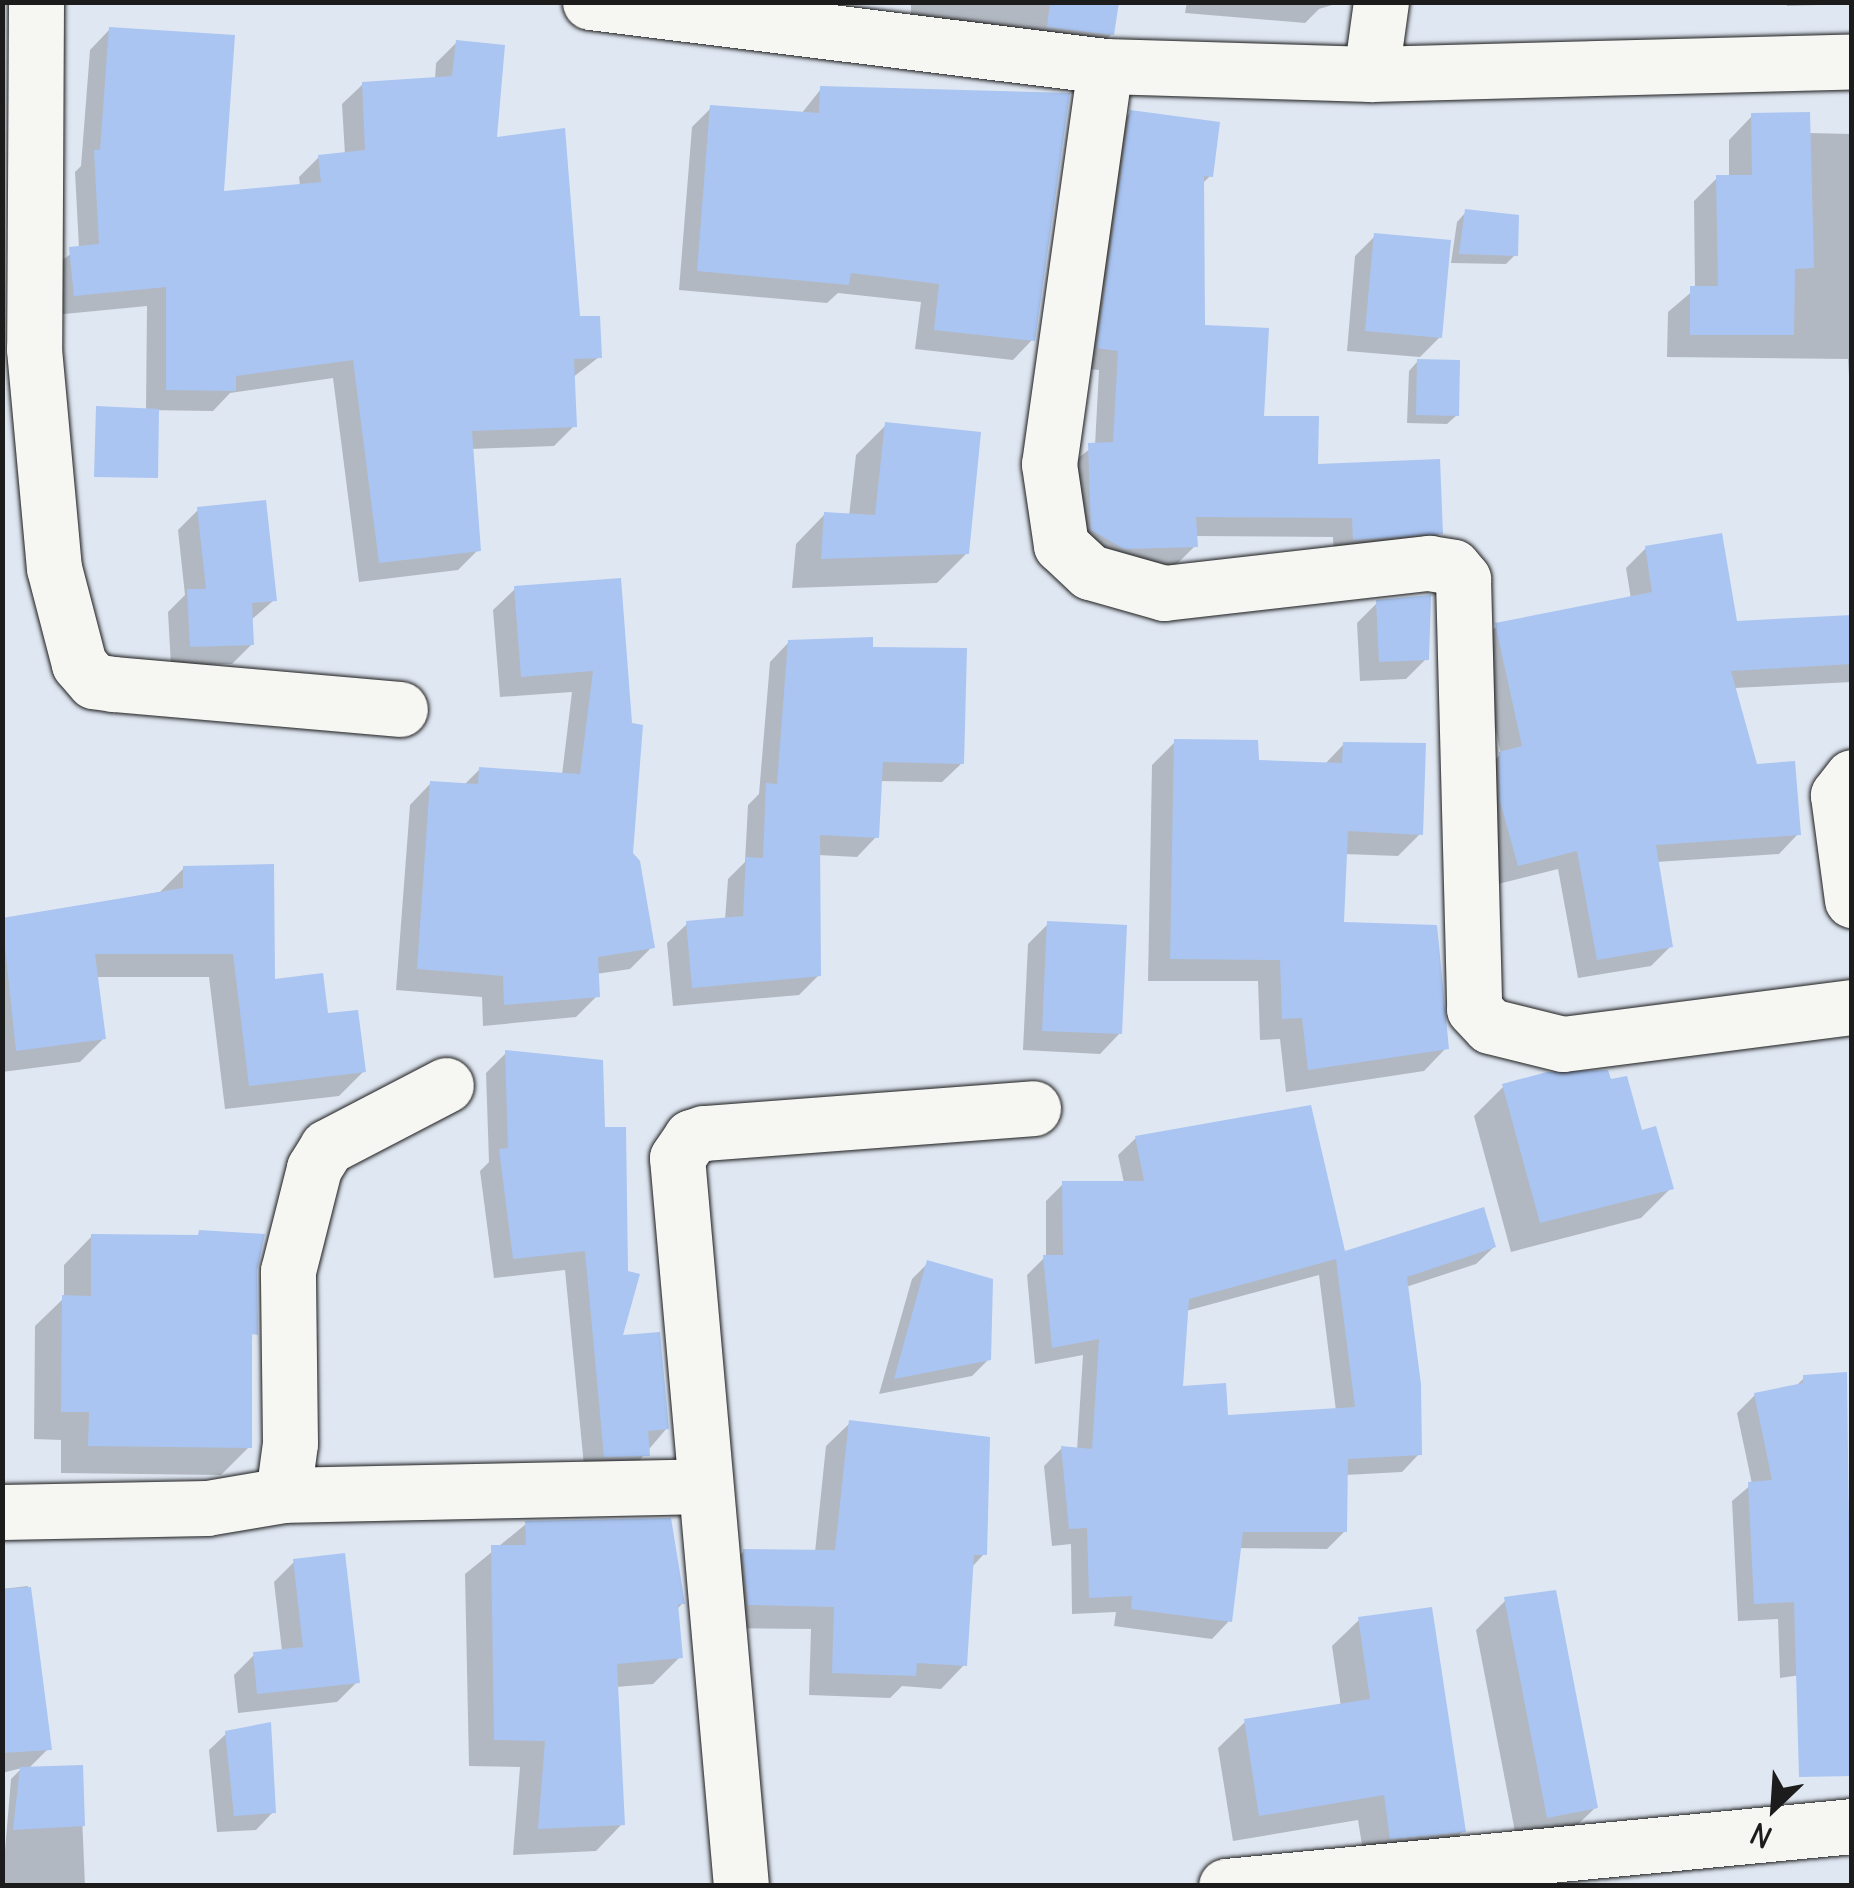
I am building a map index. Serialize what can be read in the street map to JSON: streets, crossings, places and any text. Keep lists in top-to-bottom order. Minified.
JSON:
{"north":"bottom left"}
